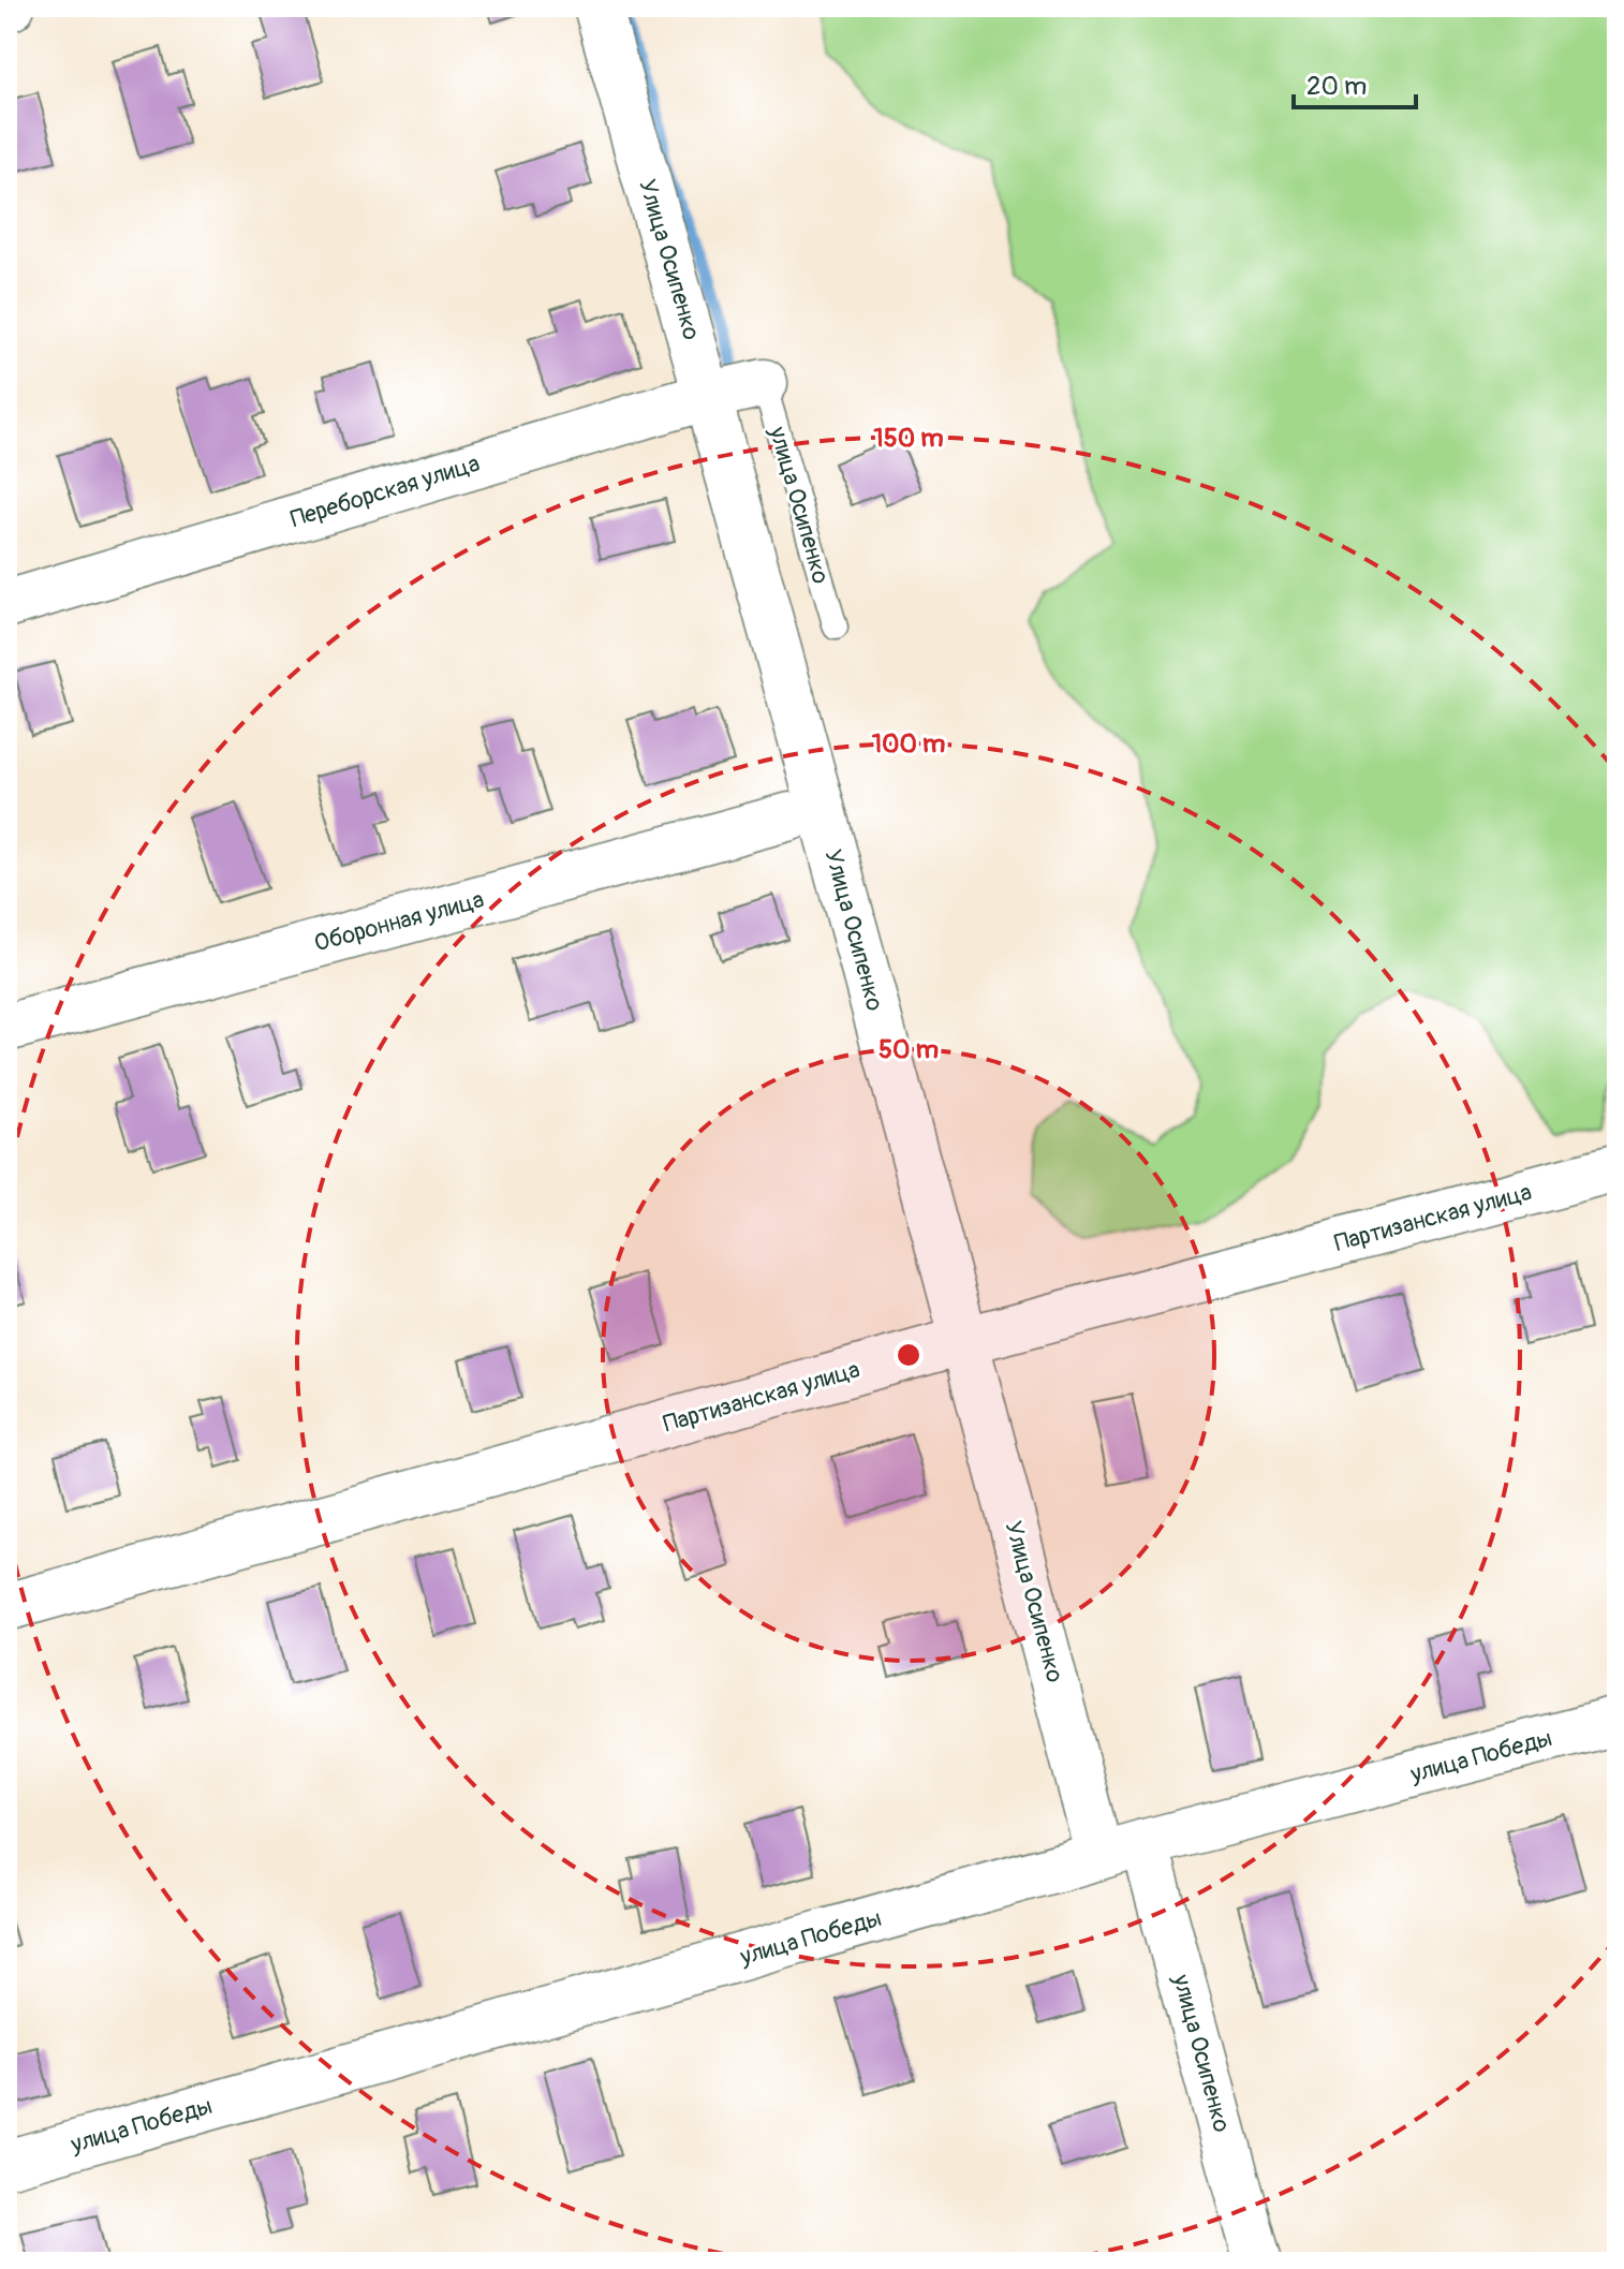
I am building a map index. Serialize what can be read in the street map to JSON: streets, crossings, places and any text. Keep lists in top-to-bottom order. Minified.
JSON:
{"streets":{"street":["Улица Осипенко","Переборская улица","улица Осипенко","Оборонная улица","Партизанская улица","улица Победы"]},"crossings":[["Улица Осипенко","Переборская улица"],["Улица Осипенко","Партизанская улица"],["Улица Осипенко","улица Победы"],["Переборская улица","улица Осипенко"],["улица Осипенко","улица Победы"]],"scale_bar":"20 m","rings":["150 m","100 m","50 m"]}
